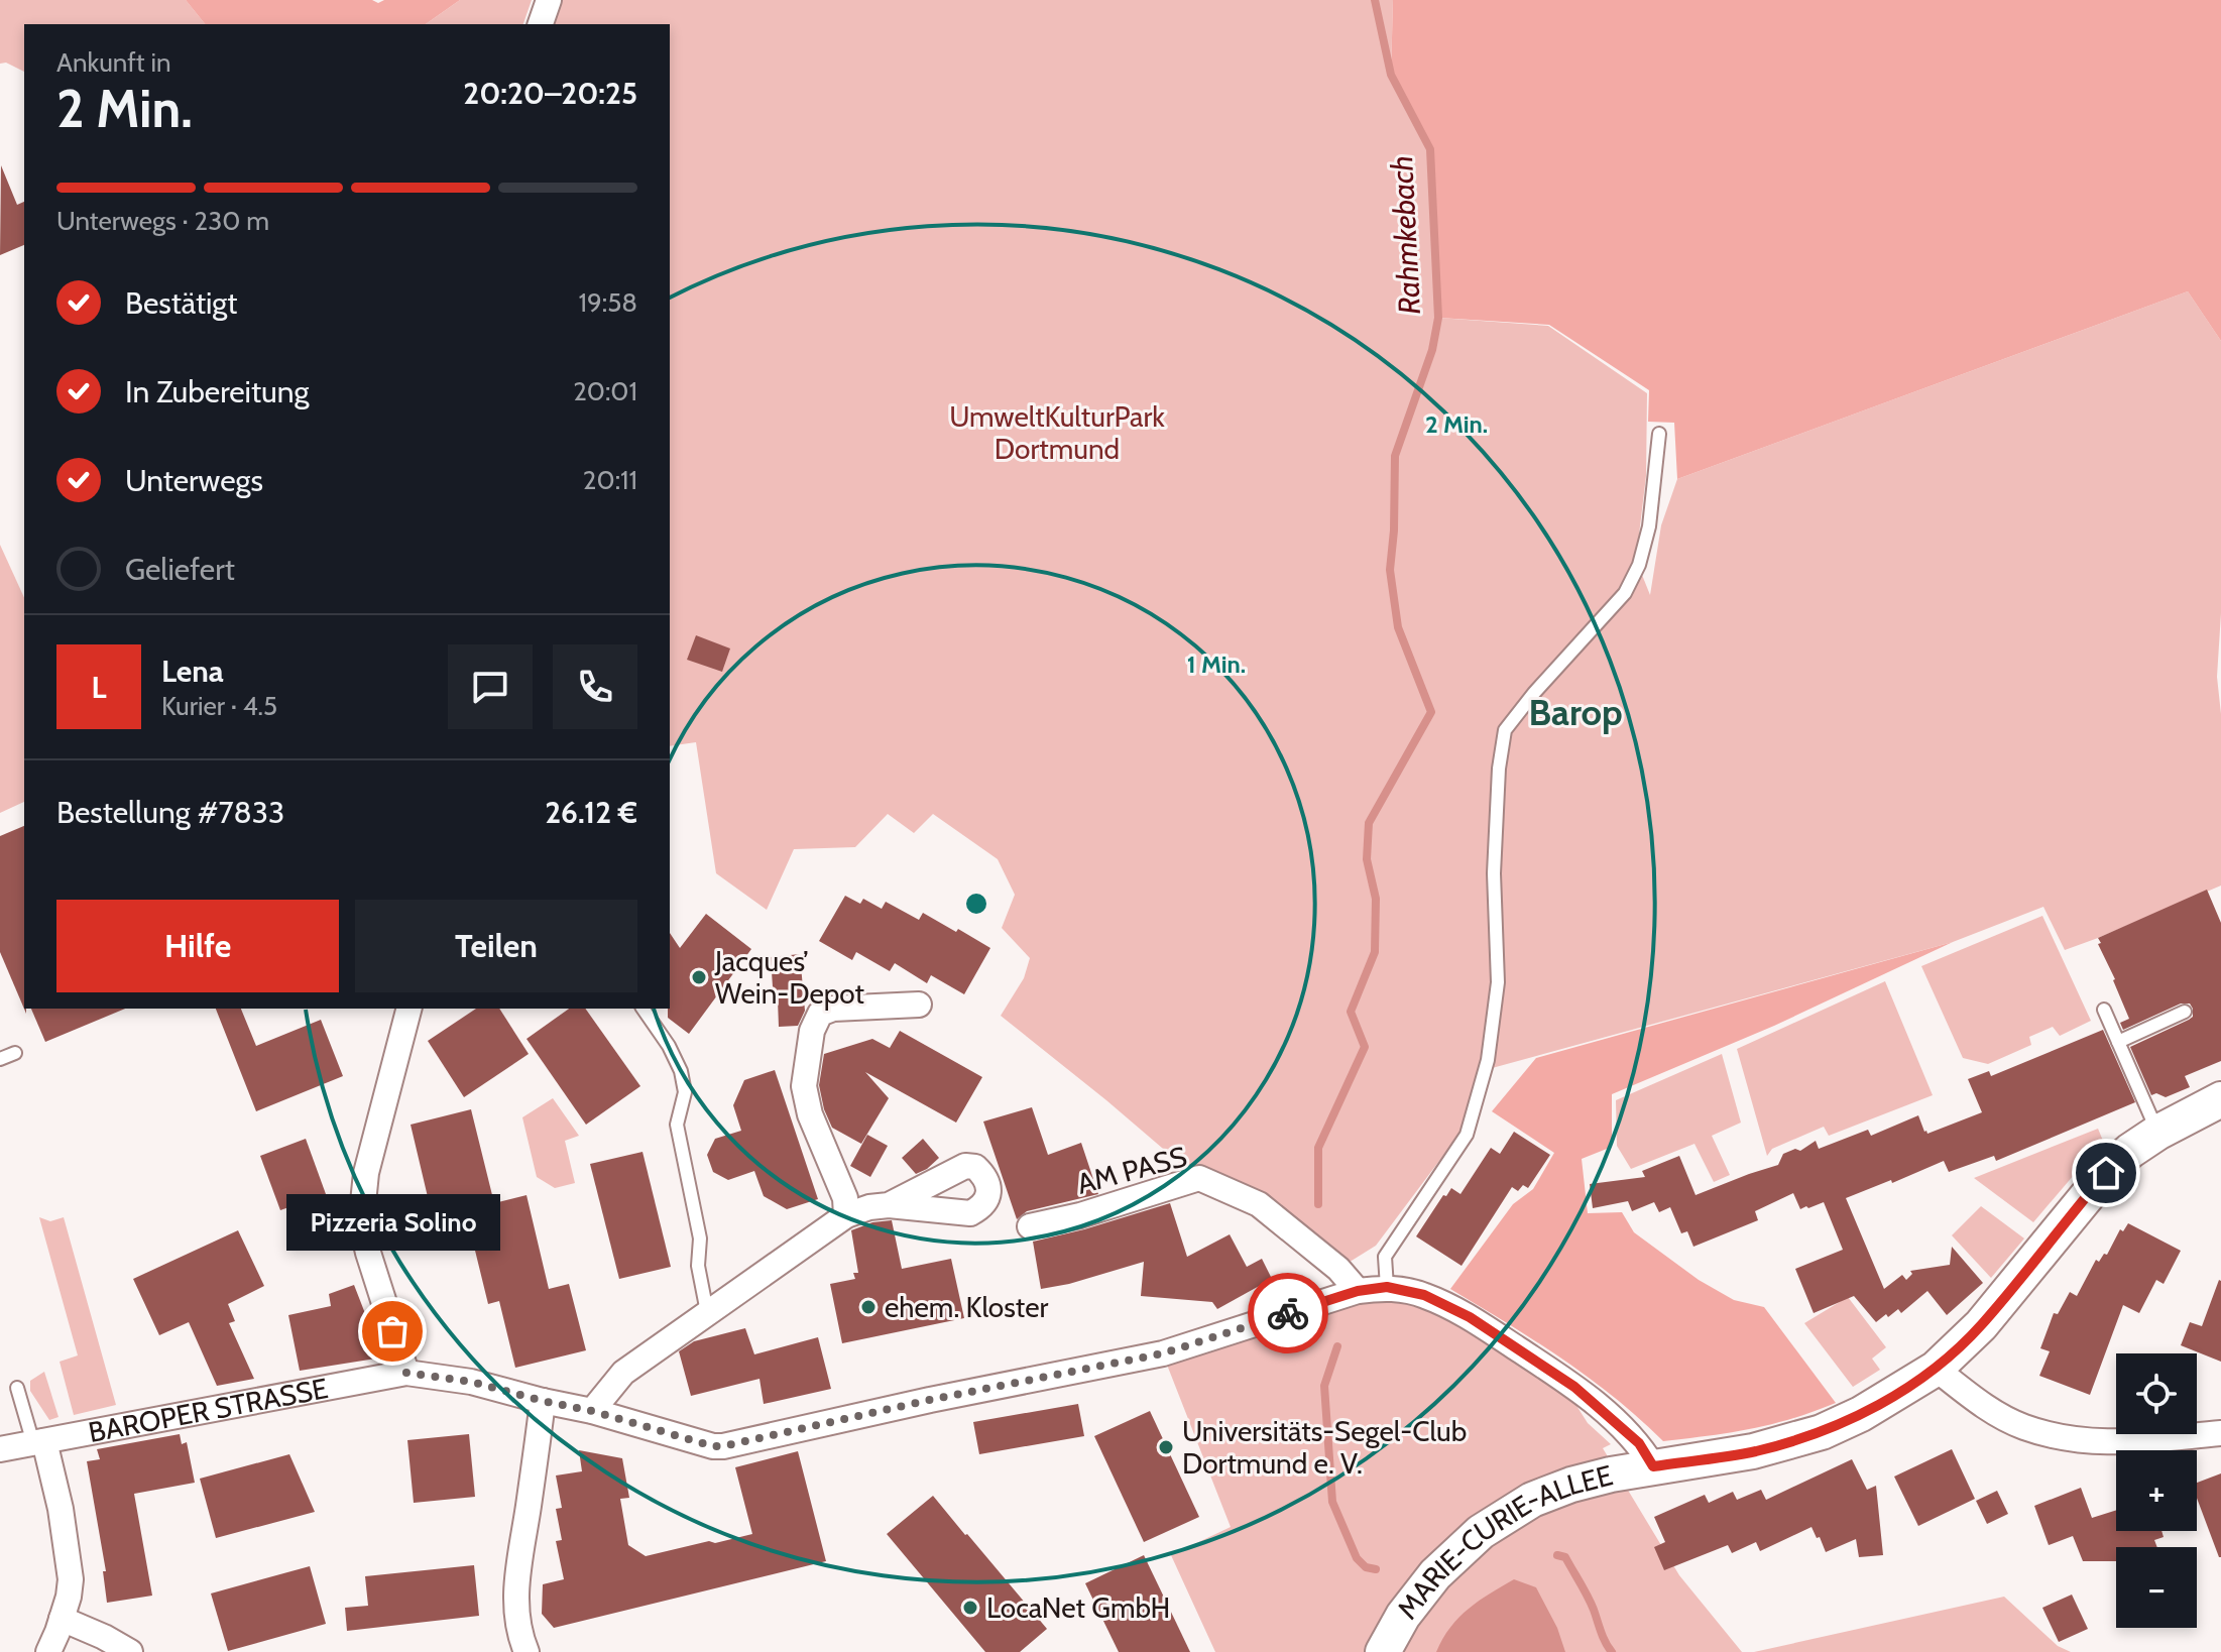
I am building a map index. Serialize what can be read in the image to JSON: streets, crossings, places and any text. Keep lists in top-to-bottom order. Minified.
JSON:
{"streets":{"street":["AM PASS","BAROPER STRASSE","MARIE-CURIE-ALLEE"]},"crossings":[["AM PASS","BAROPER STRASSE"],["BAROPER STRASSE","MARIE-CURIE-ALLEE"]],"districts":["Barop"],"water":["Rahmkebach"],"parks":["UmweltKulturPark Dortmund"],"places":["Jacques’ Wein-Depot","ehem. Kloster","Pizzeria Solino","Universitäts-Segel-Club Dortmund e. V.","LocaNet GmbH"],"page":{"heading":["2 Min.","Ankunft in","20:20–20:25"],"panel":["Lena","Kurier · 4.5","Bestellung #7833","26.12 €"],"bar":"Unterwegs · 230 m","list":[["Bestätigt","19:58"],["In Zubereitung","20:01"],["Unterwegs","20:11"],"Geliefert"],"round":"L","buttons":["Hilfe","Teilen"],"bubble":"Pizzeria Solino","map_buttons":["+","−"]},"rings":["2 Min.","1 Min."]}
